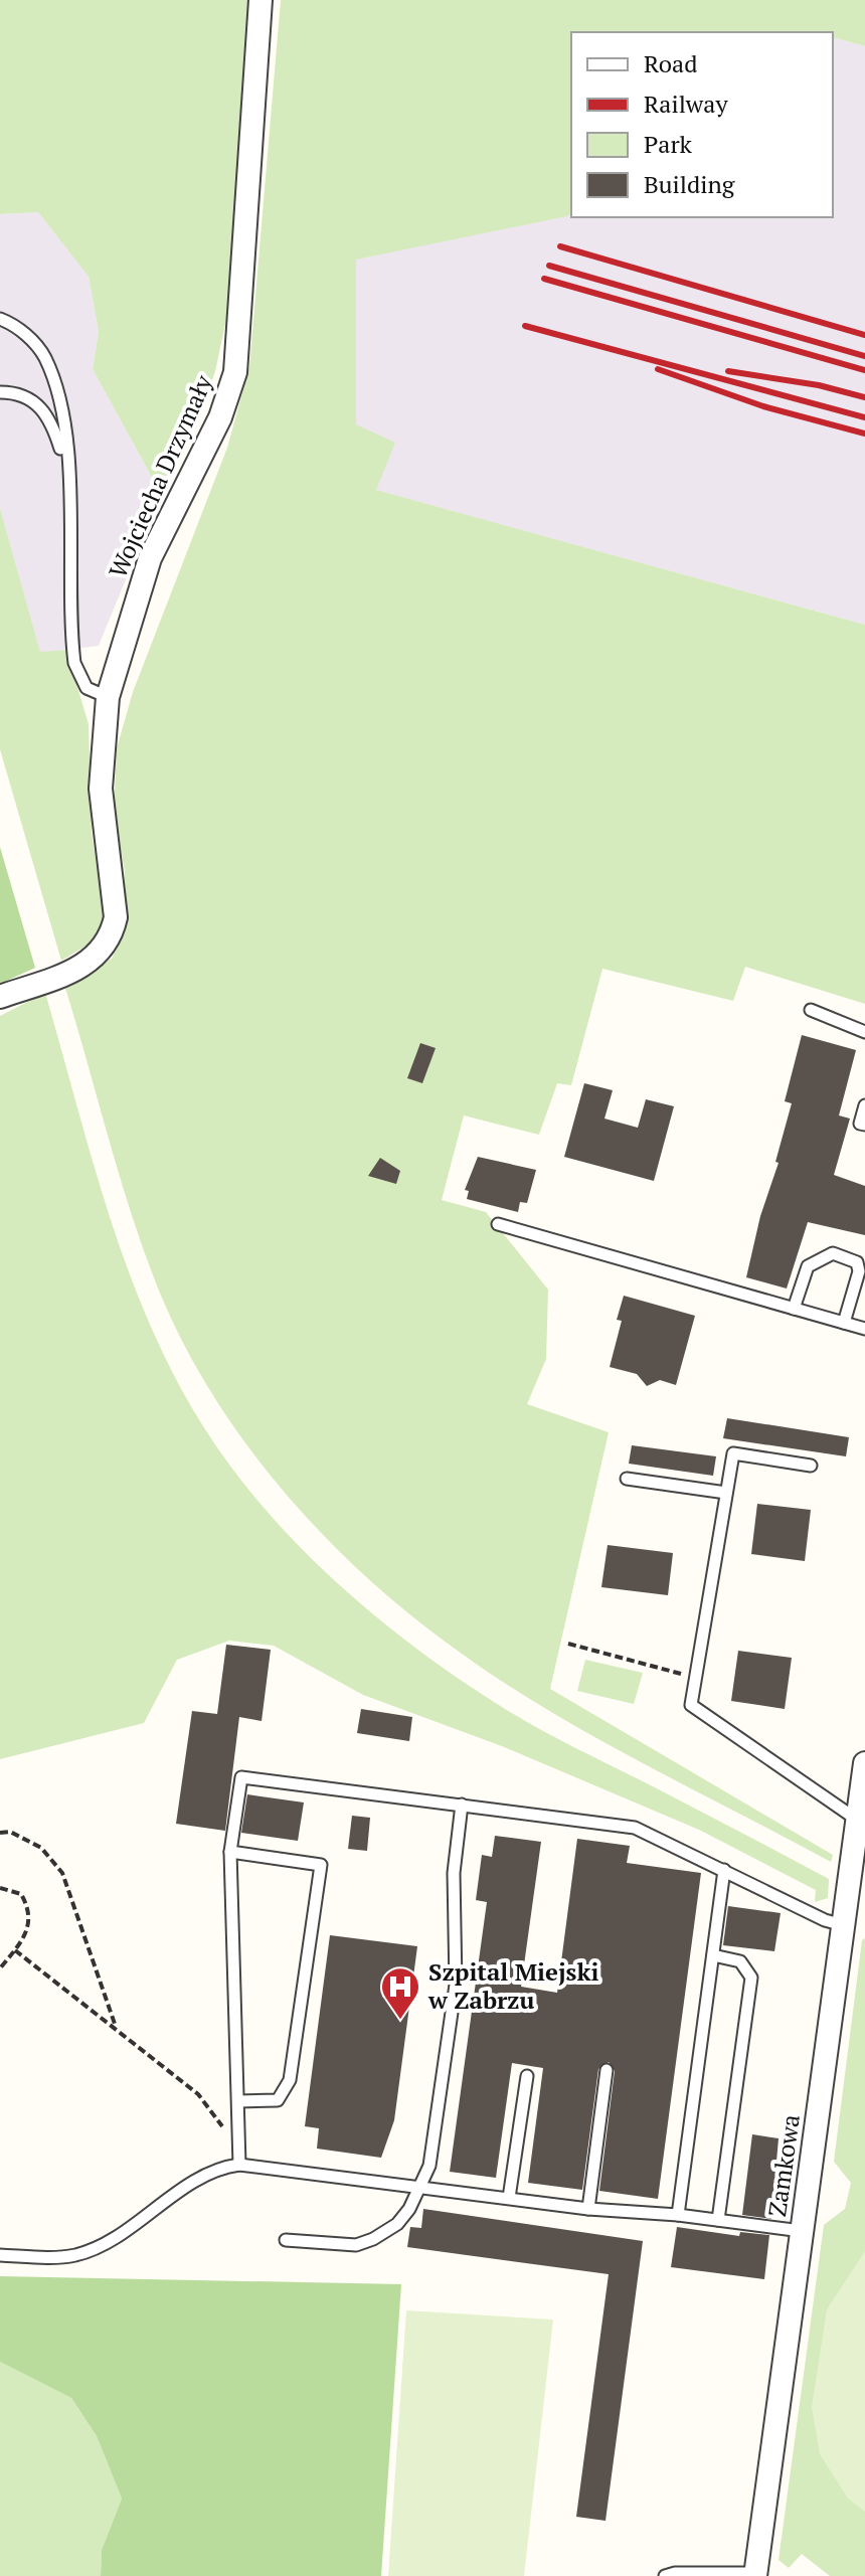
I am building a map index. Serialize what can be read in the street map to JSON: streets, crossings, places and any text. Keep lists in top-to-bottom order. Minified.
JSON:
{"streets":{"street":["Wojciecha Drzymały","Zamkowa"]},"places":{"hospital":["Szpital Miejski w Zabrzu"]},"legend":["Road","Railway","Park","Building"]}
